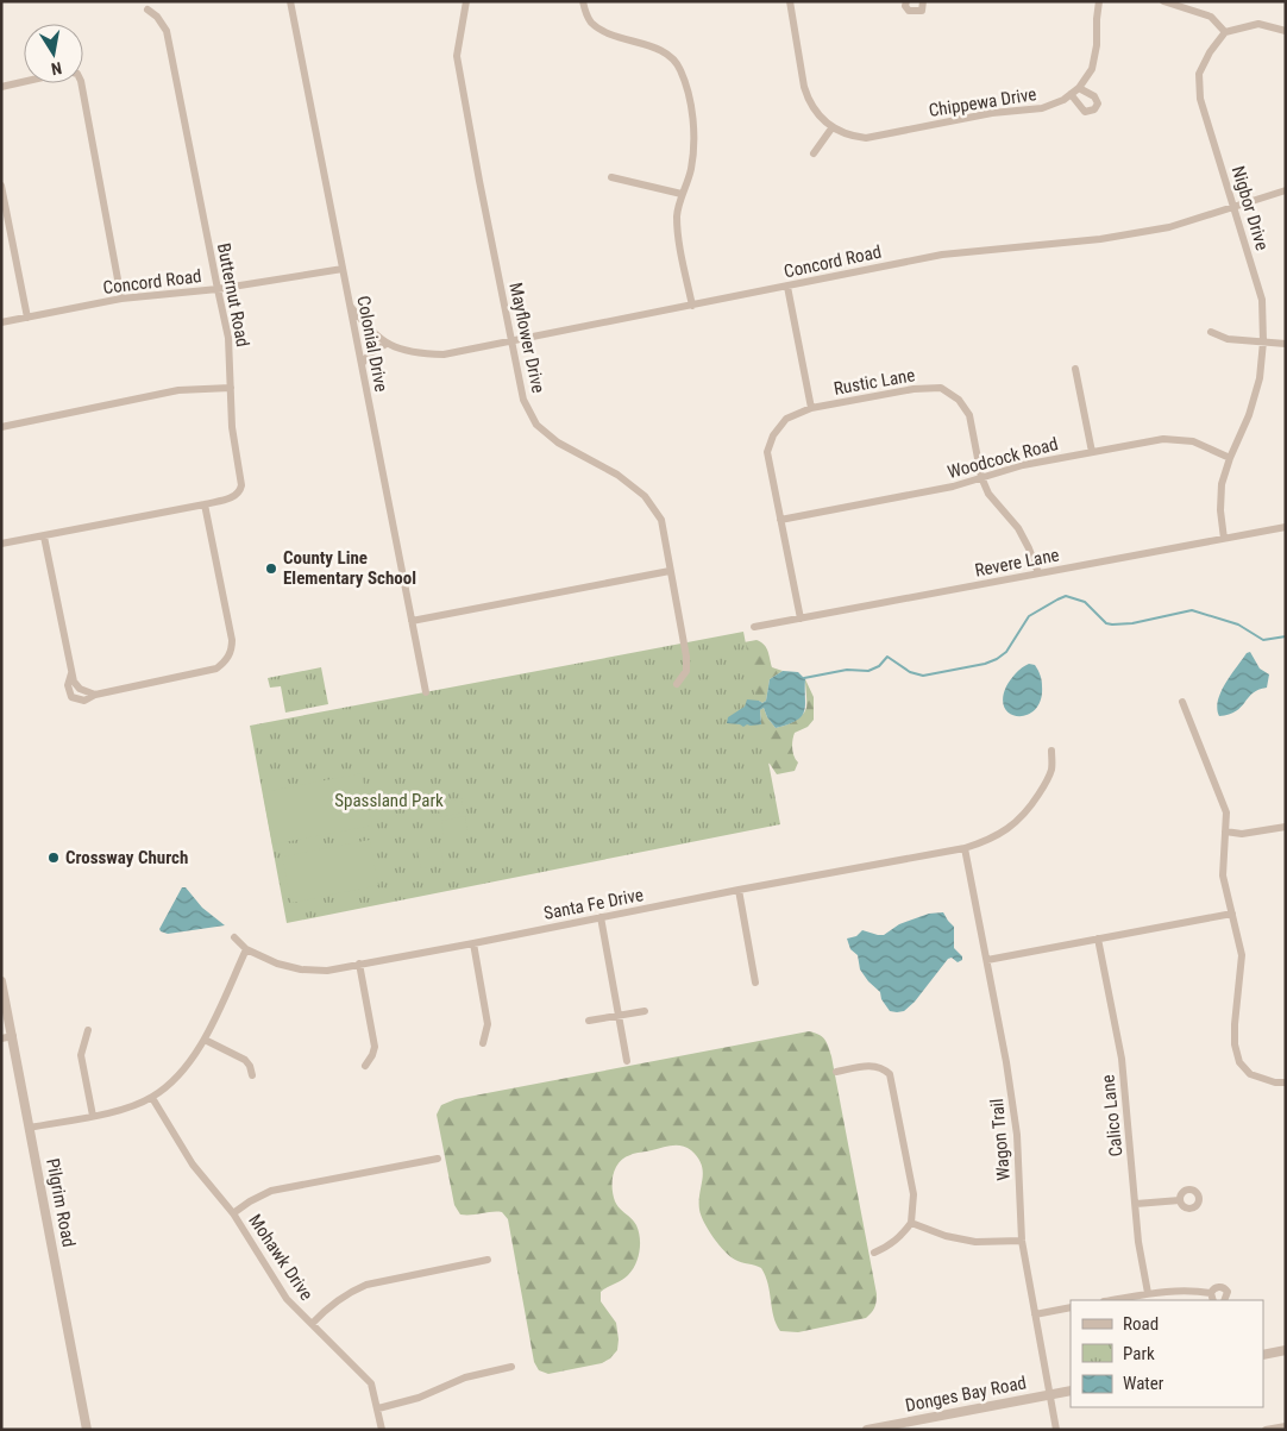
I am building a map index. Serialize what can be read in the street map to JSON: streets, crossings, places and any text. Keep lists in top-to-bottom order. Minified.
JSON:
{"streets":{"street":["Chippewa Drive","Nigbor Drive","Concord Road","Butternut Road","Mayflower Drive","Colonial Drive","Rustic Lane","Woodcock Road","Revere Lane","Santa Fe Drive","Calico Lane","Wagon Trail","Pilgrim Road","Mohawk Drive","Donges Bay Road"]},"crossings":[["Nigbor Drive","Concord Road"],["Nigbor Drive","Woodcock Road"],["Nigbor Drive","Revere Lane"],["Concord Road","Butternut Road"],["Concord Road","Mayflower Drive"],["Concord Road","Colonial Drive"],["Rustic Lane","Woodcock Road"],["Rustic Lane","Revere Lane"],["Santa Fe Drive","Wagon Trail"],["Wagon Trail","Donges Bay Road"]],"parks":["Spassland Park"],"places":["County Line Elementary School","Crossway Church"],"legend":["Road","Park","Water"],"north":"bottom"}
